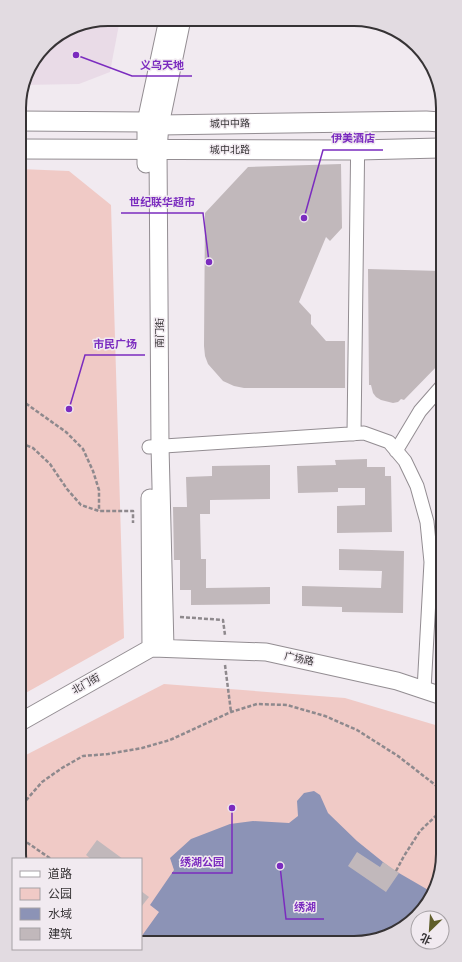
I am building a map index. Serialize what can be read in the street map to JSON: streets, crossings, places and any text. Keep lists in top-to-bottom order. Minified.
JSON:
{"streets":{"main road":["城中中路","城中北路"],"street":["南门街","广场路","北门街"]},"crossings":[["城中中路","南门街"],["城中北路","南门街"],["南门街","广场路"],["南门街","北门街"],["广场路","北门街"]],"places":["义乌天地","伊美酒店","世纪联华超市","市民广场","绣湖公园","绣湖"],"legend":["道路","公园","水域","建筑"],"north":"bottom left"}
